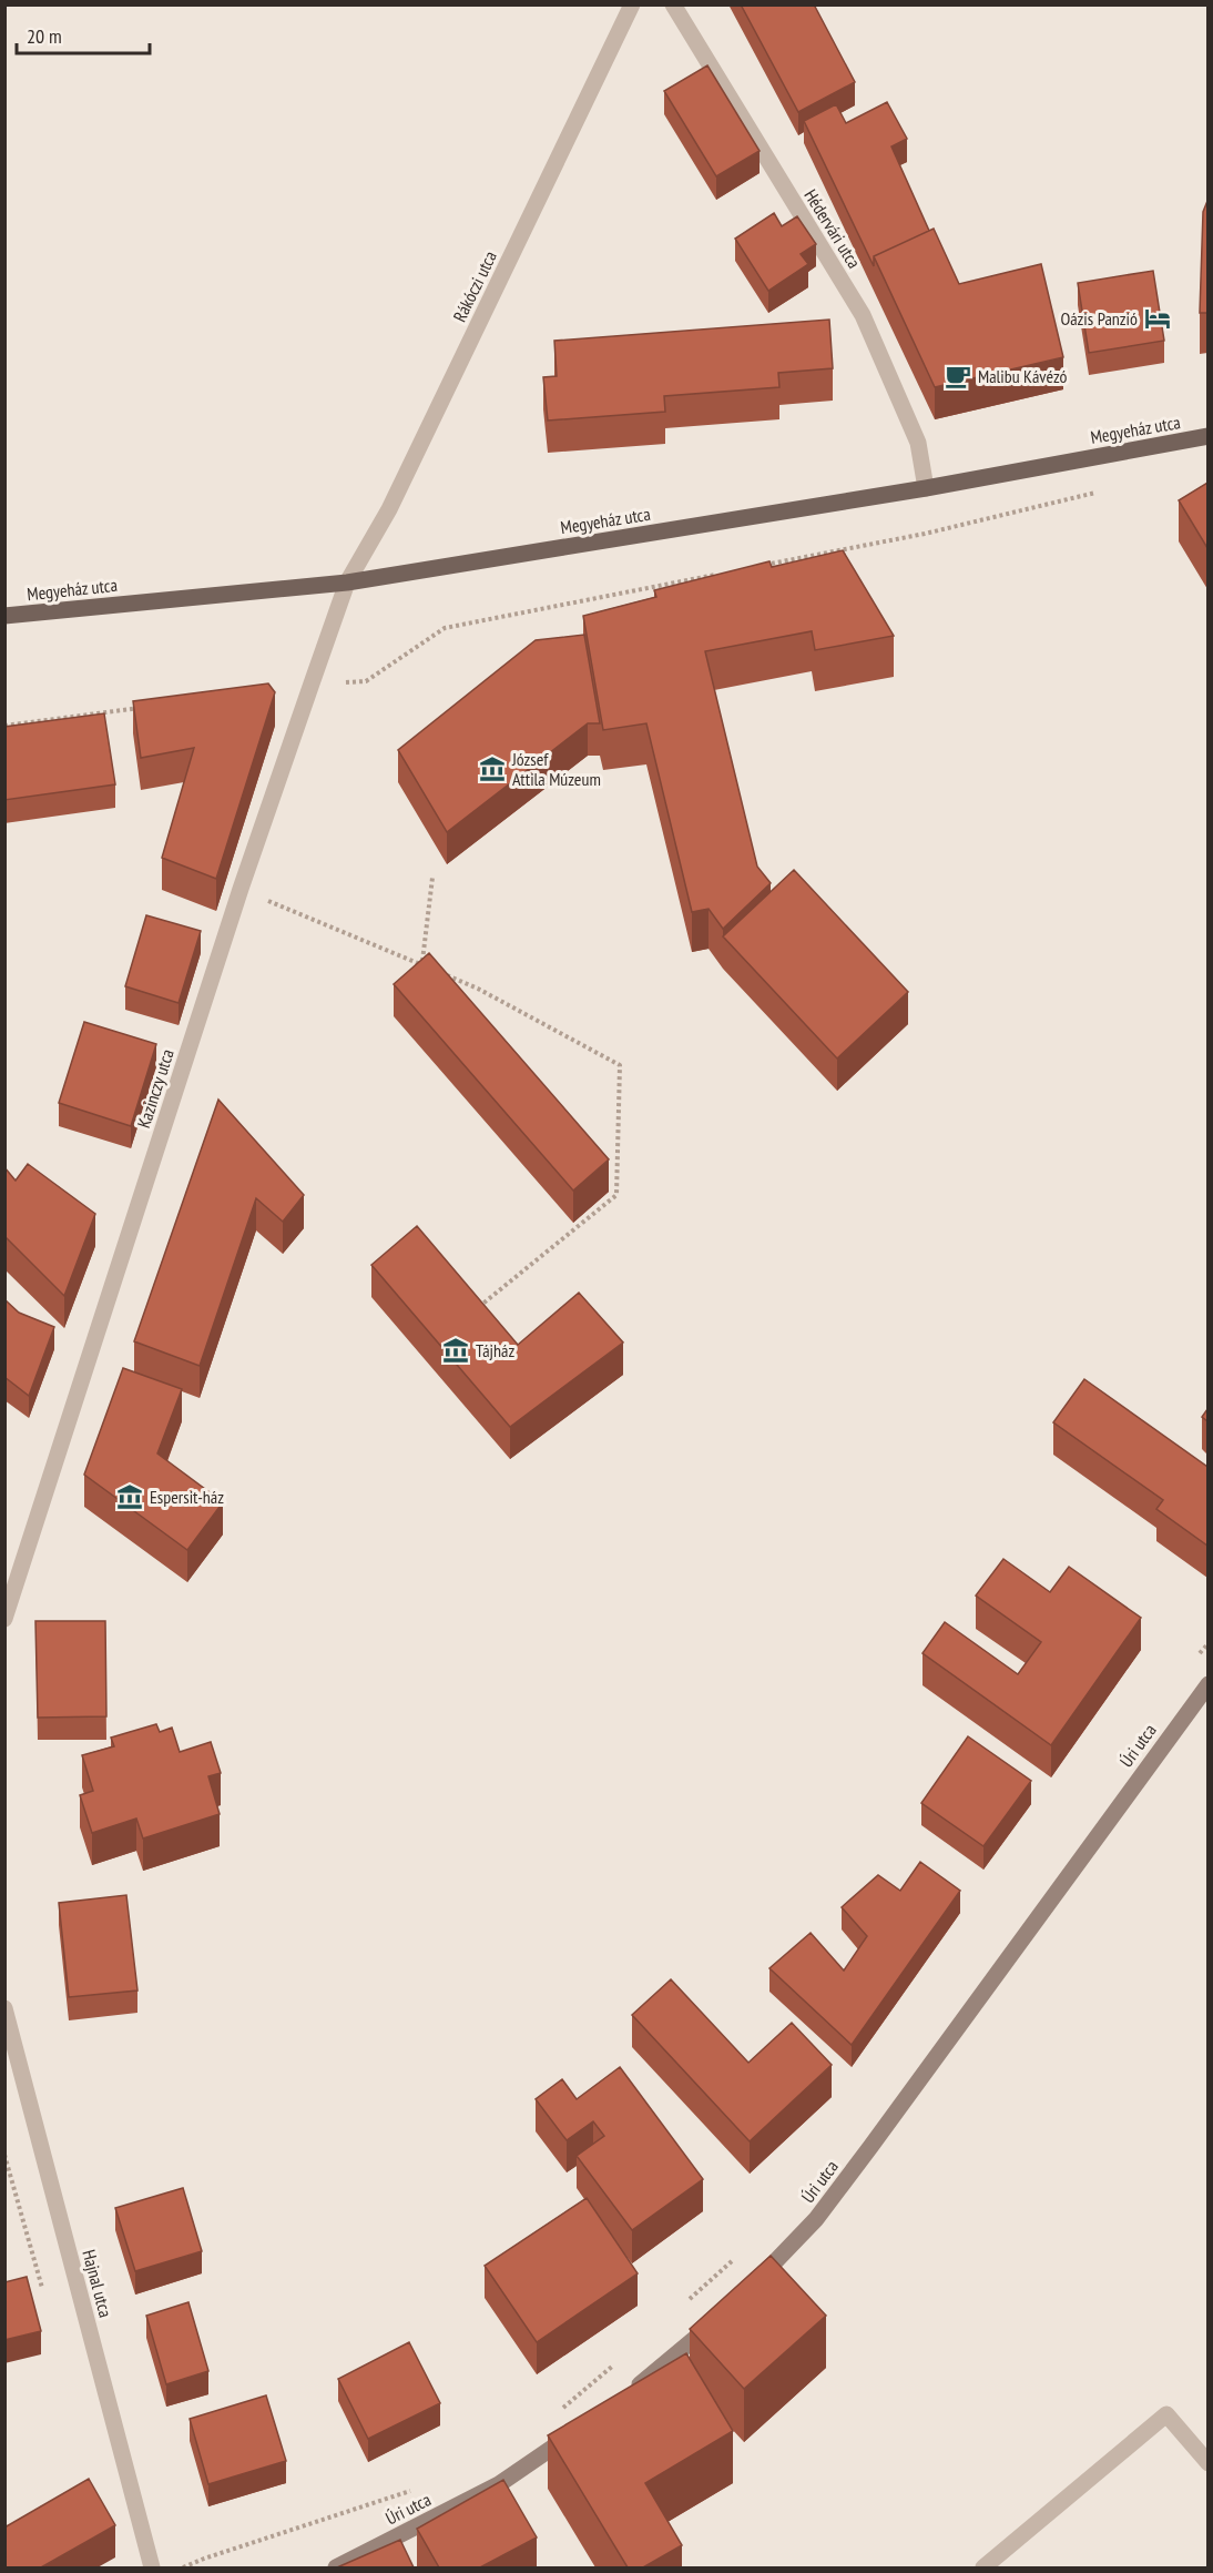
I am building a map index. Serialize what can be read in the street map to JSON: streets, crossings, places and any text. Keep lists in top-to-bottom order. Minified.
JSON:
{"streets":{"main road":["Megyeház utca","Úri utca"],"street":["Hédervári utca","Rákóczi utca","Kazinczy utca","Hajnal utca"]},"crossings":[["Hédervári utca","Megyeház utca"],["Rákóczi utca","Megyeház utca"],["Rákóczi utca","Kazinczy utca"],["Megyeház utca","Kazinczy utca"]],"places":{"hotel":["Oázis Panzió"],"cafe":["Malibu Kávézó"],"museum":["József Attila Múzeum","Tájház","Espersit-ház"]},"scale_bar":"20 m"}
